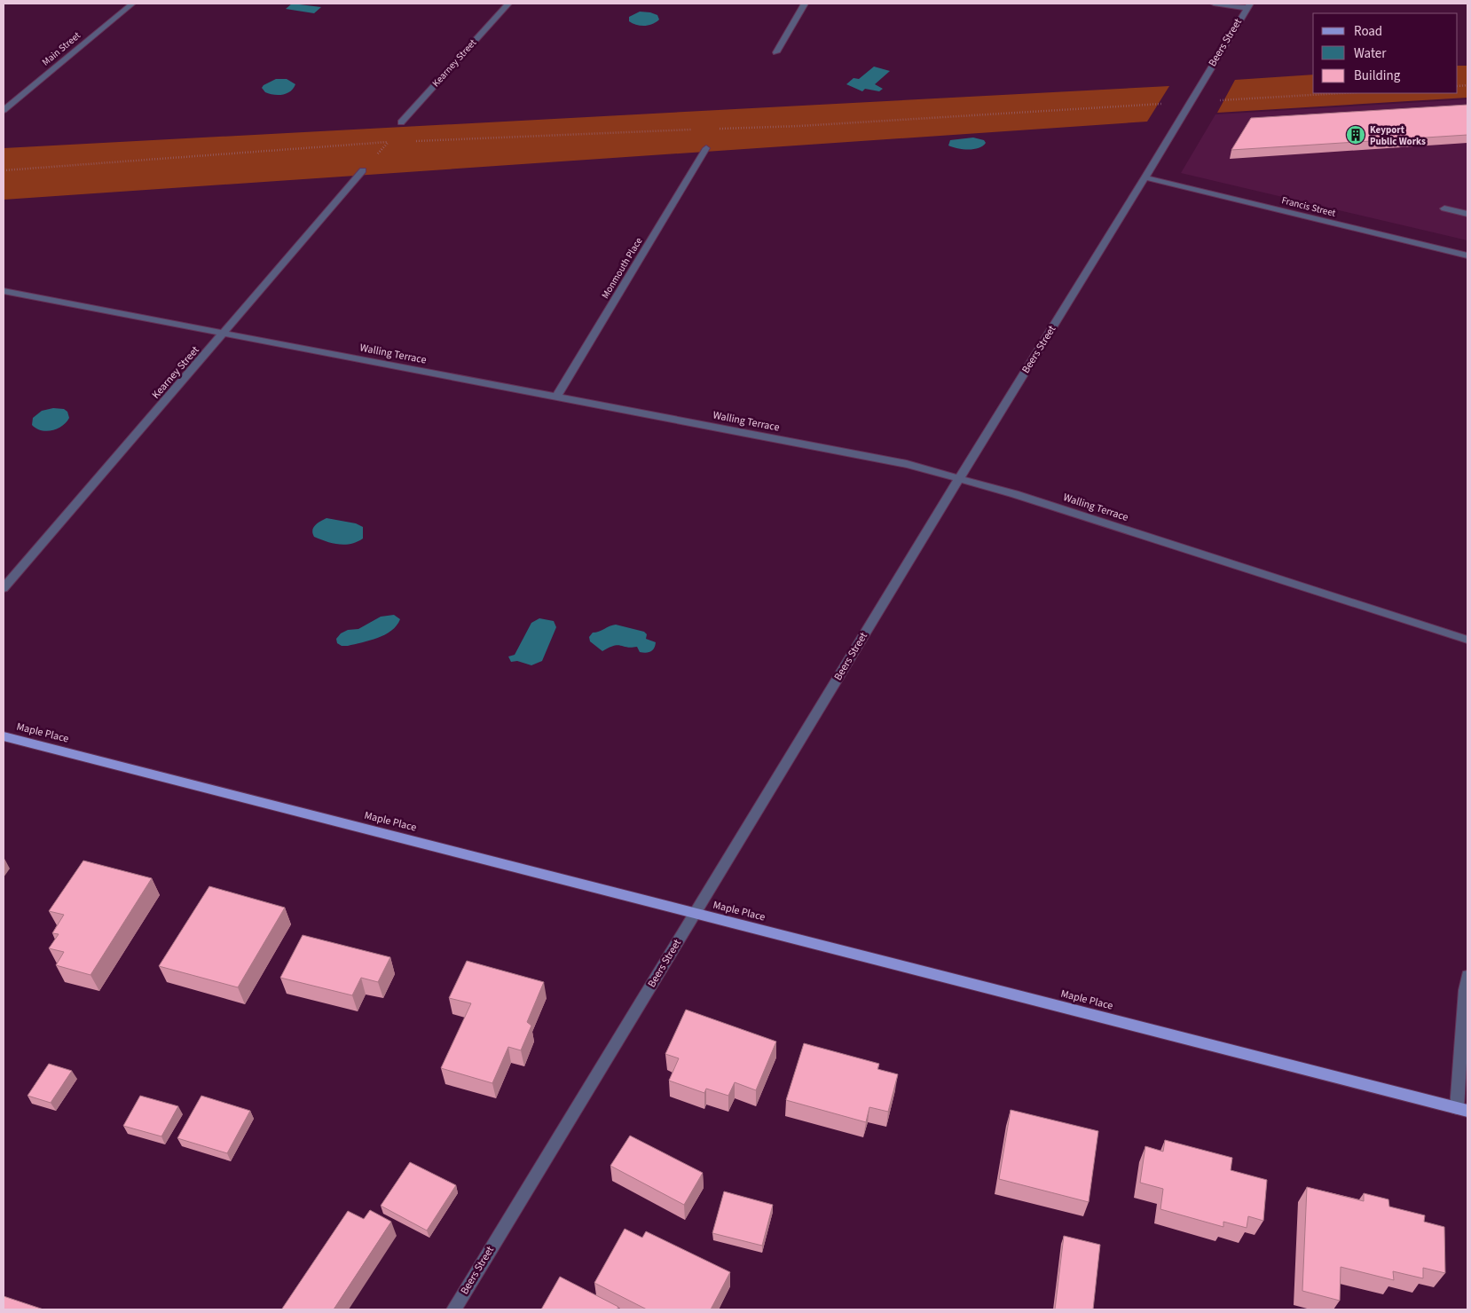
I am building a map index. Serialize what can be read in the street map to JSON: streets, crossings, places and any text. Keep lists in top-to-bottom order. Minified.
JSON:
{"streets":{"main road":["Maple Place"],"street":["Beers Street","Main Street","Kearney Street","Francis Street","Monmouth Place","Walling Terrace"]},"crossings":[["Beers Street","Francis Street"],["Beers Street","Walling Terrace"],["Beers Street","Maple Place"],["Kearney Street","Walling Terrace"],["Monmouth Place","Walling Terrace"]],"places":{"building":["Keyport Public Works"]},"legend":["Road","Water","Building"]}
